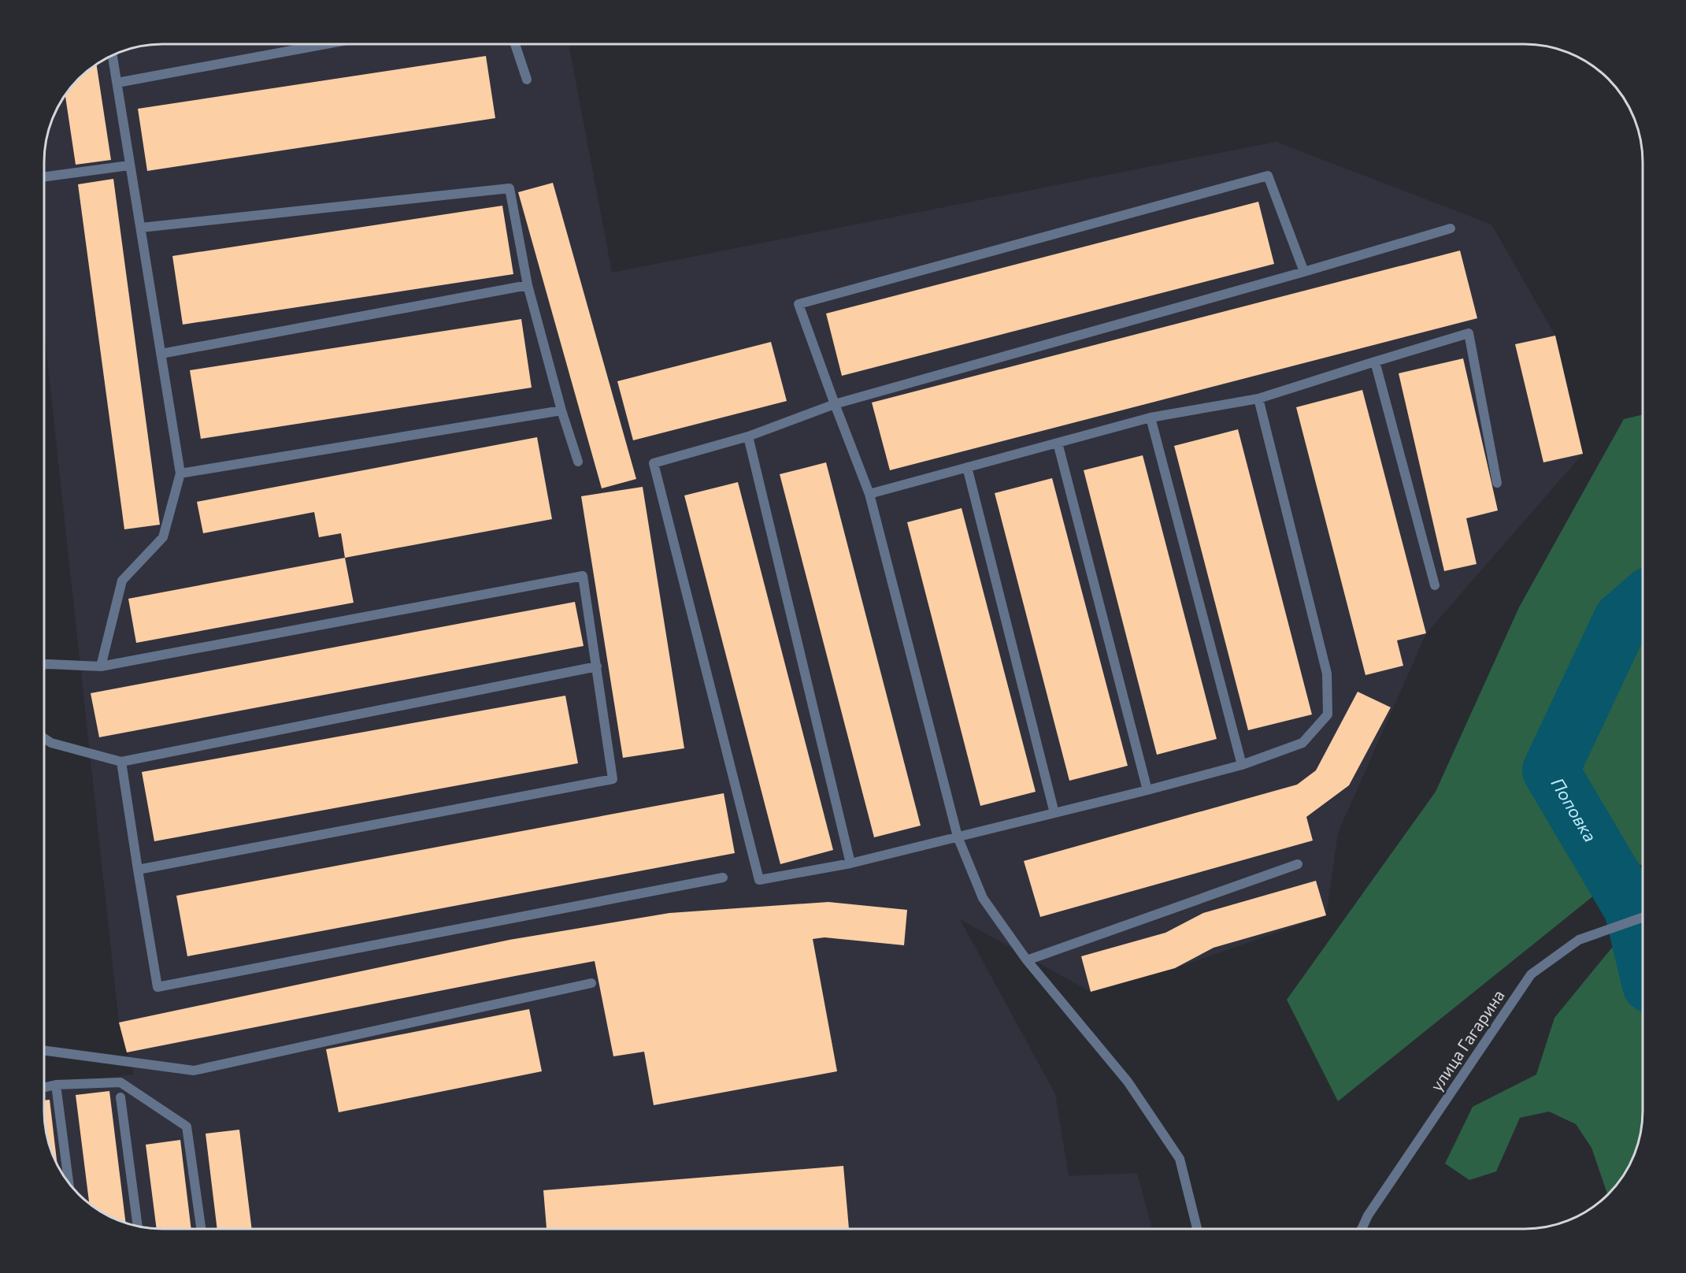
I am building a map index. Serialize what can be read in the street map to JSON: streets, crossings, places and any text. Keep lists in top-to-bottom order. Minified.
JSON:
{"streets":{"street":["улица Гагарина"]},"water":["Поповка"]}
